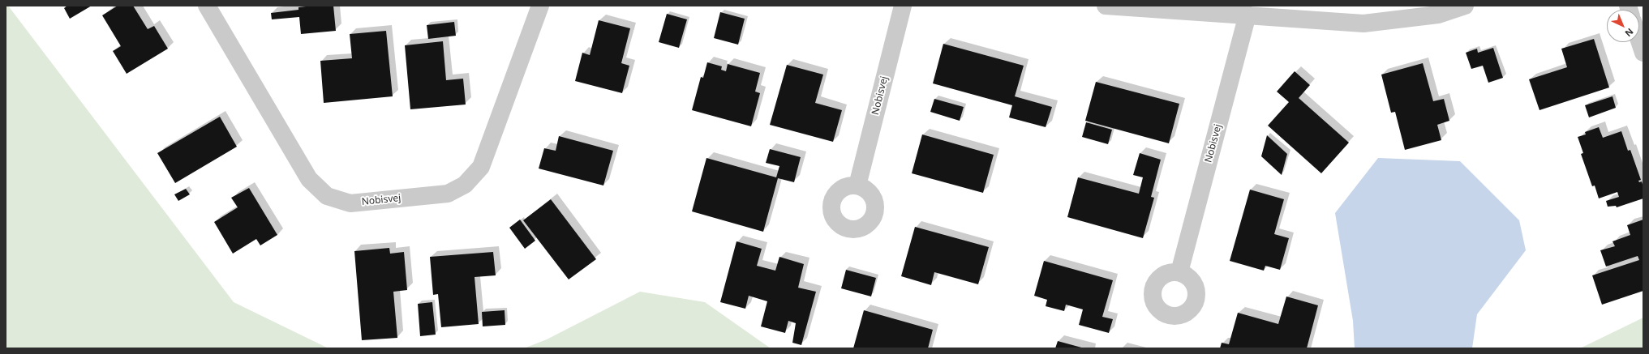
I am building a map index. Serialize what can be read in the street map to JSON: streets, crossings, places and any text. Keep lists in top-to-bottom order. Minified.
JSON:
{"streets":{"street":["Nobisvej"]},"north":"bottom right"}
